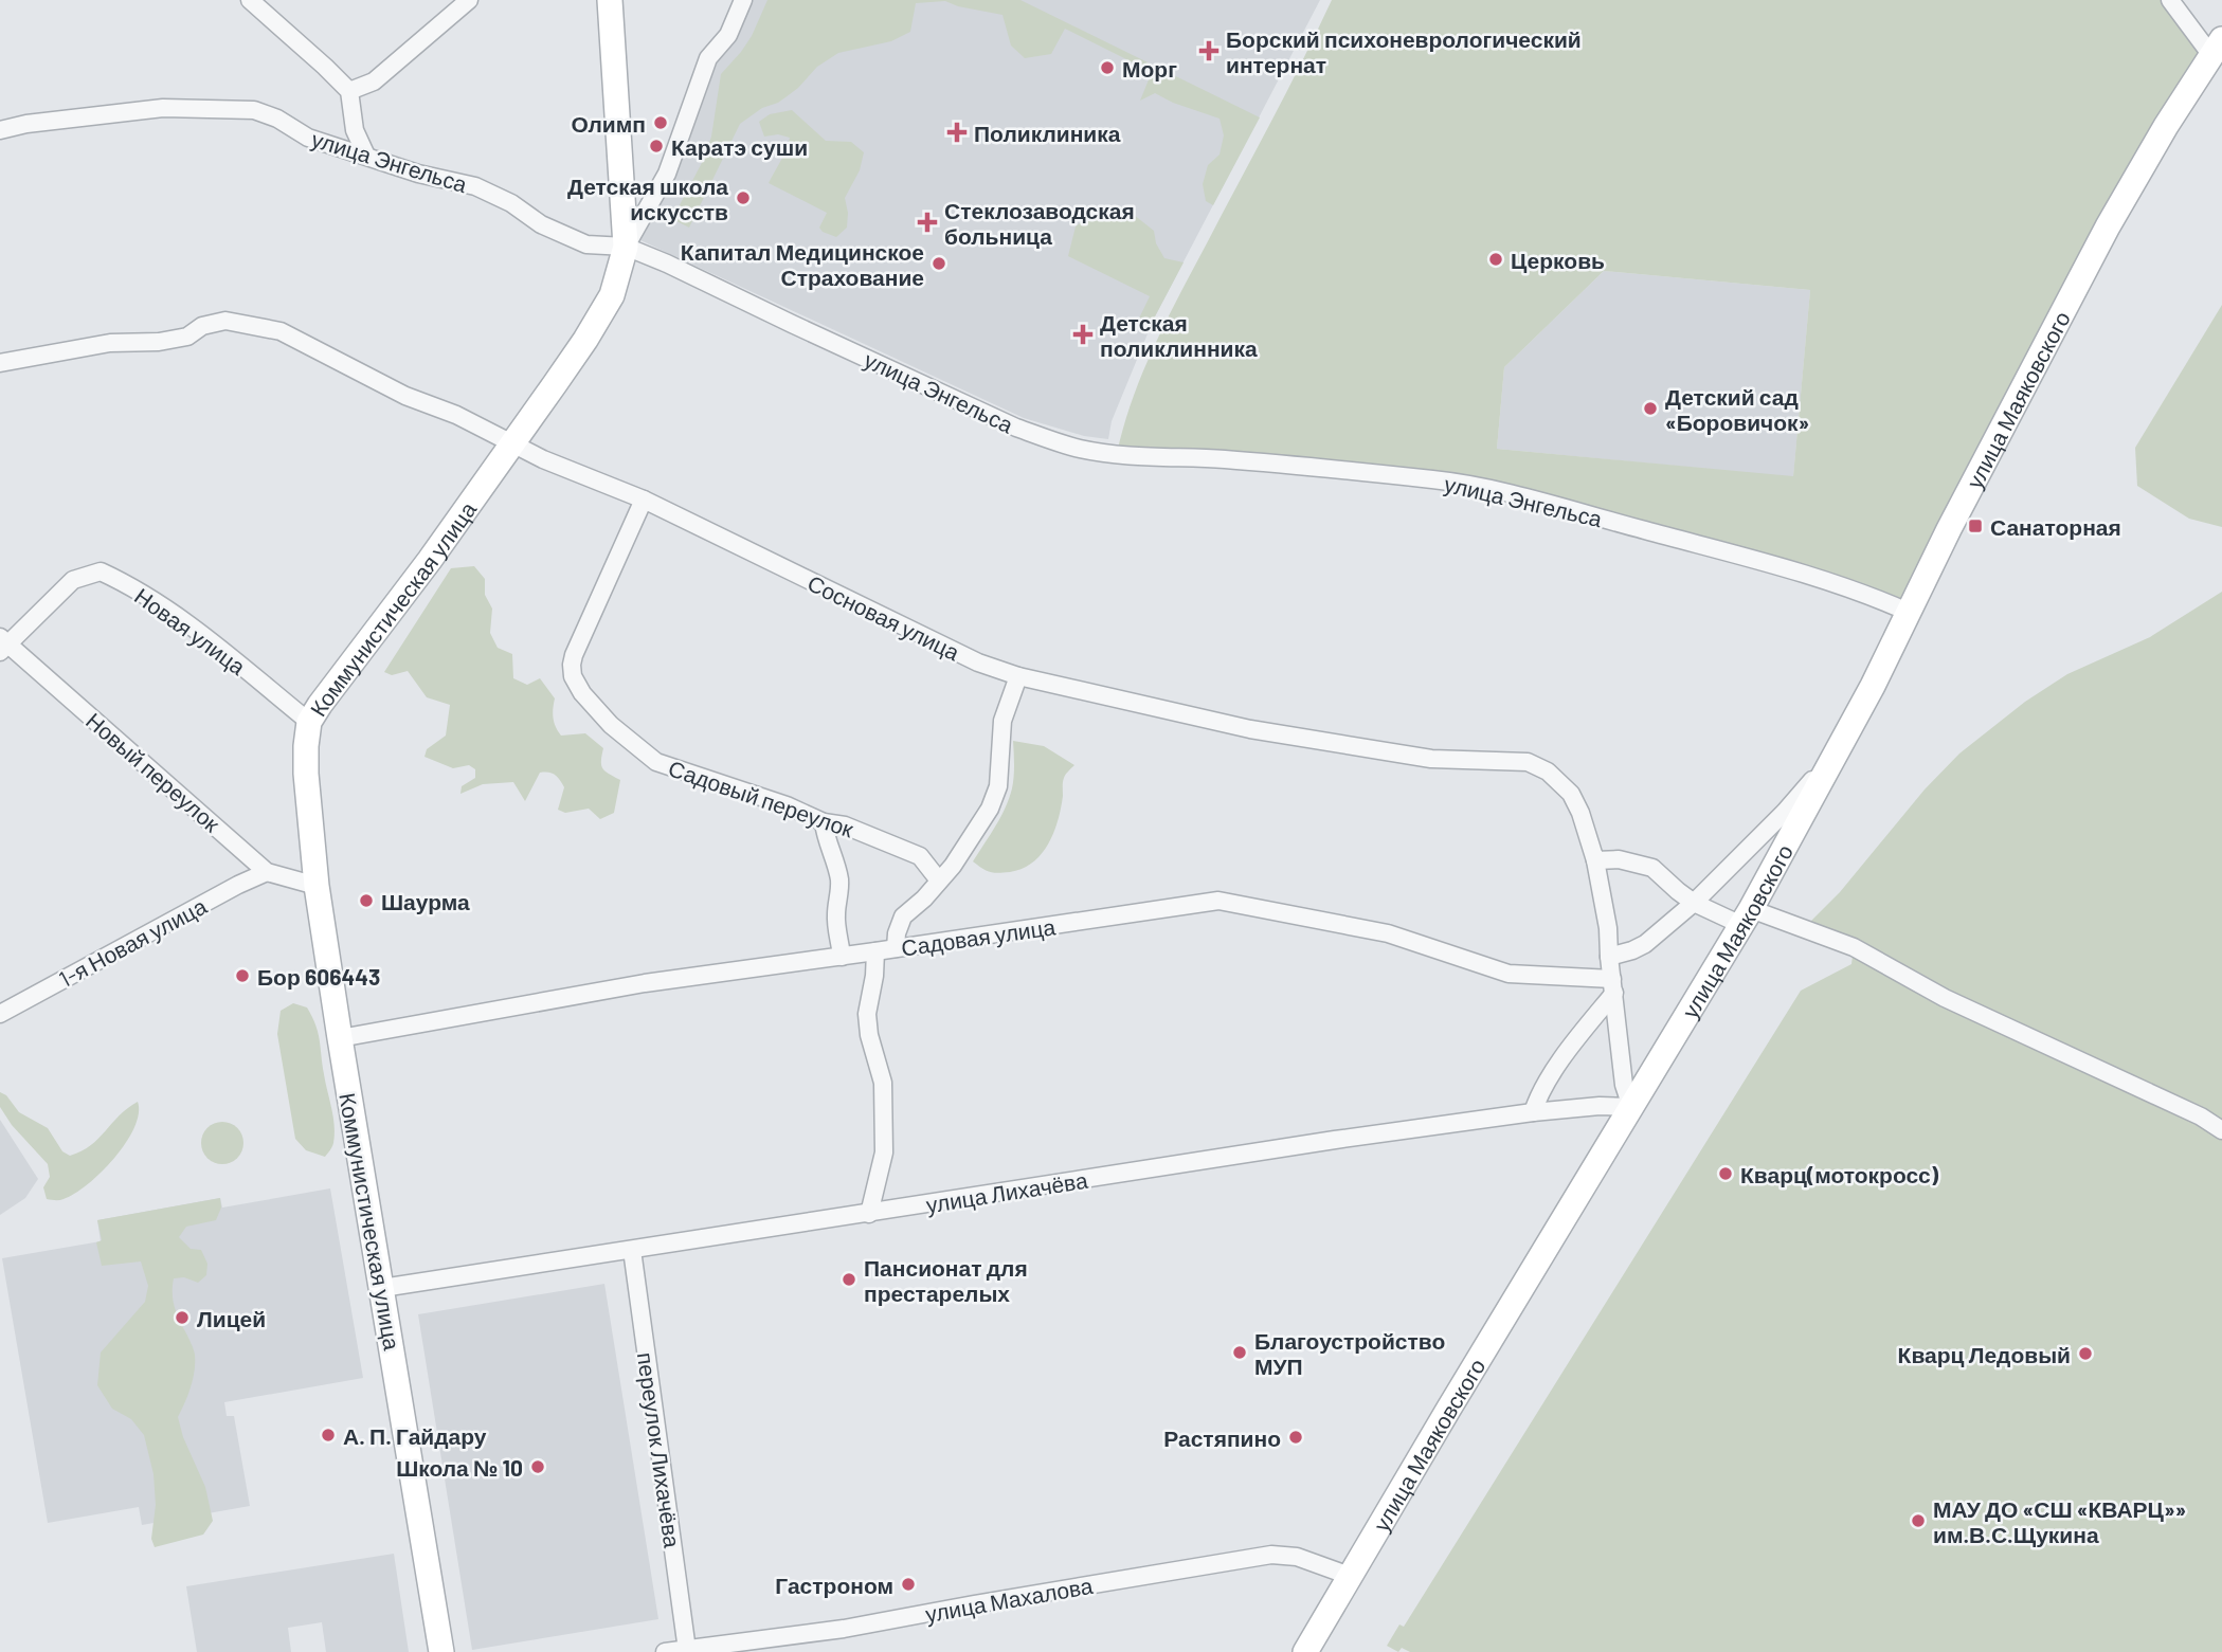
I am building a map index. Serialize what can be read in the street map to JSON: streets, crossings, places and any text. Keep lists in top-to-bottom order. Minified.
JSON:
{"streets":{"main road":["улица Маяковского","Коммунистическая улица"],"street":["улица Энгельса","Сосновая улица","Новая улица","Новый переулок","Садовый переулок","Садовая улица","1-я Новая улица","улица Лихачёва","переулок Лихачёва","улица Махалова"]},"crossings":[["улица Энгельса","улица Маяковского"],["улица Энгельса","Коммунистическая улица"],["улица Маяковского","Сосновая улица"],["улица Маяковского","улица Лихачёва"],["улица Маяковского","улица Махалова"],["Коммунистическая улица","Сосновая улица"],["Коммунистическая улица","Новая улица"],["Коммунистическая улица","Новый переулок"],["Коммунистическая улица","Садовая улица"],["Коммунистическая улица","улица Лихачёва"],["Сосновая улица","Садовый переулок"],["Сосновая улица","Садовая улица"],["Сосновая улица","улица Лихачёва"],["Новая улица","Новый переулок"],["Новый переулок","1-я Новая улица"],["улица Лихачёва","переулок Лихачёва"],["переулок Лихачёва","улица Махалова"]],"places":{"health":["Борский психоневрологический интернат","Поликлиника","Стеклозаводская больница","Детская поликлинника"],"other":["Морг","Олимп","Каратэ суши","Детская школа искусств","Церковь","Капитал Медицинское Страхование","Детский сад «Боровичок»","Шаурма","Бор 606443","Кварц(мотокросс)","Пансионат для престарелых","Лицей","Благоустройство МУП","Кварц Ледовый","А. П. Гайдару","Растяпино","Школа № 10","МАУ ДО «СШ «КВАРЦ»» им.В.С.Щукина","Гастроном"],"transit":["Санаторная"]}}
